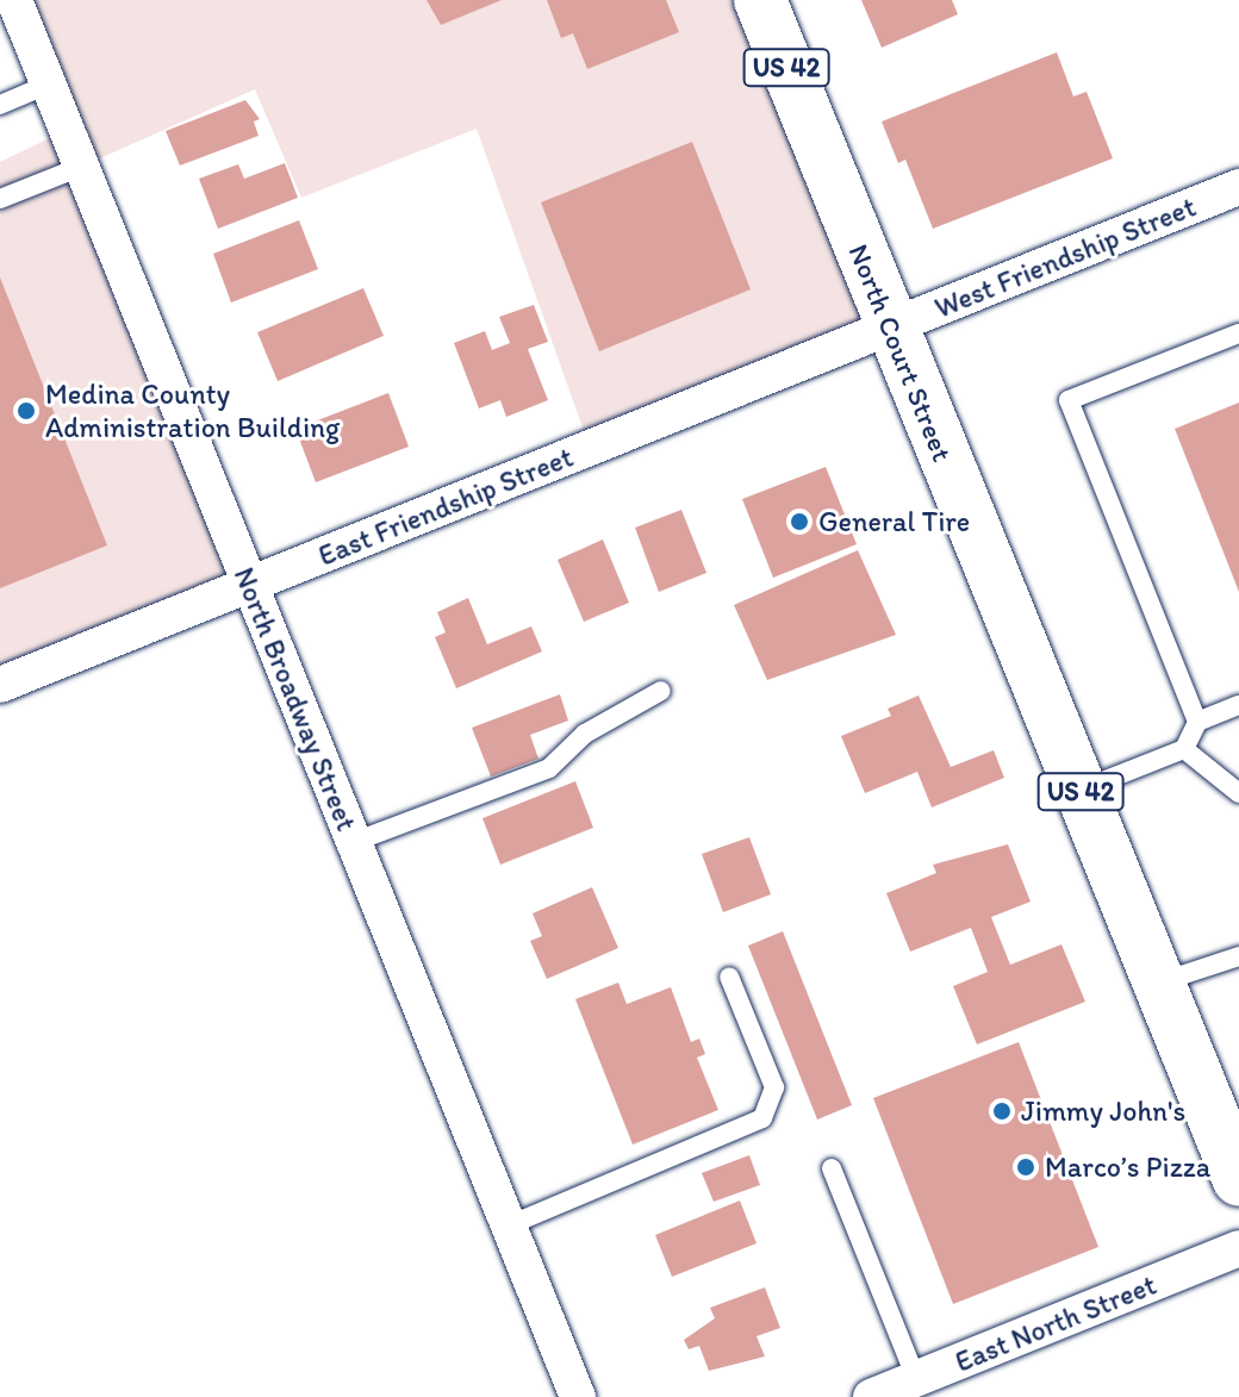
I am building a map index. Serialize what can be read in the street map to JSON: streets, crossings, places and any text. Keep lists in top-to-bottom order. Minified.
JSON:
{"streets":{"main road":["US 42","North Court Street"],"street":["West Friendship Street","East Friendship Street","North Broadway Street","East North Street"]},"crossings":[["West Friendship Street","North Court Street"],["West Friendship Street","East Friendship Street"],["North Court Street","East Friendship Street"],["East Friendship Street","North Broadway Street"]],"places":["Medina County Administration Building","General Tire","Jimmy John's","Marco’s Pizza"]}
